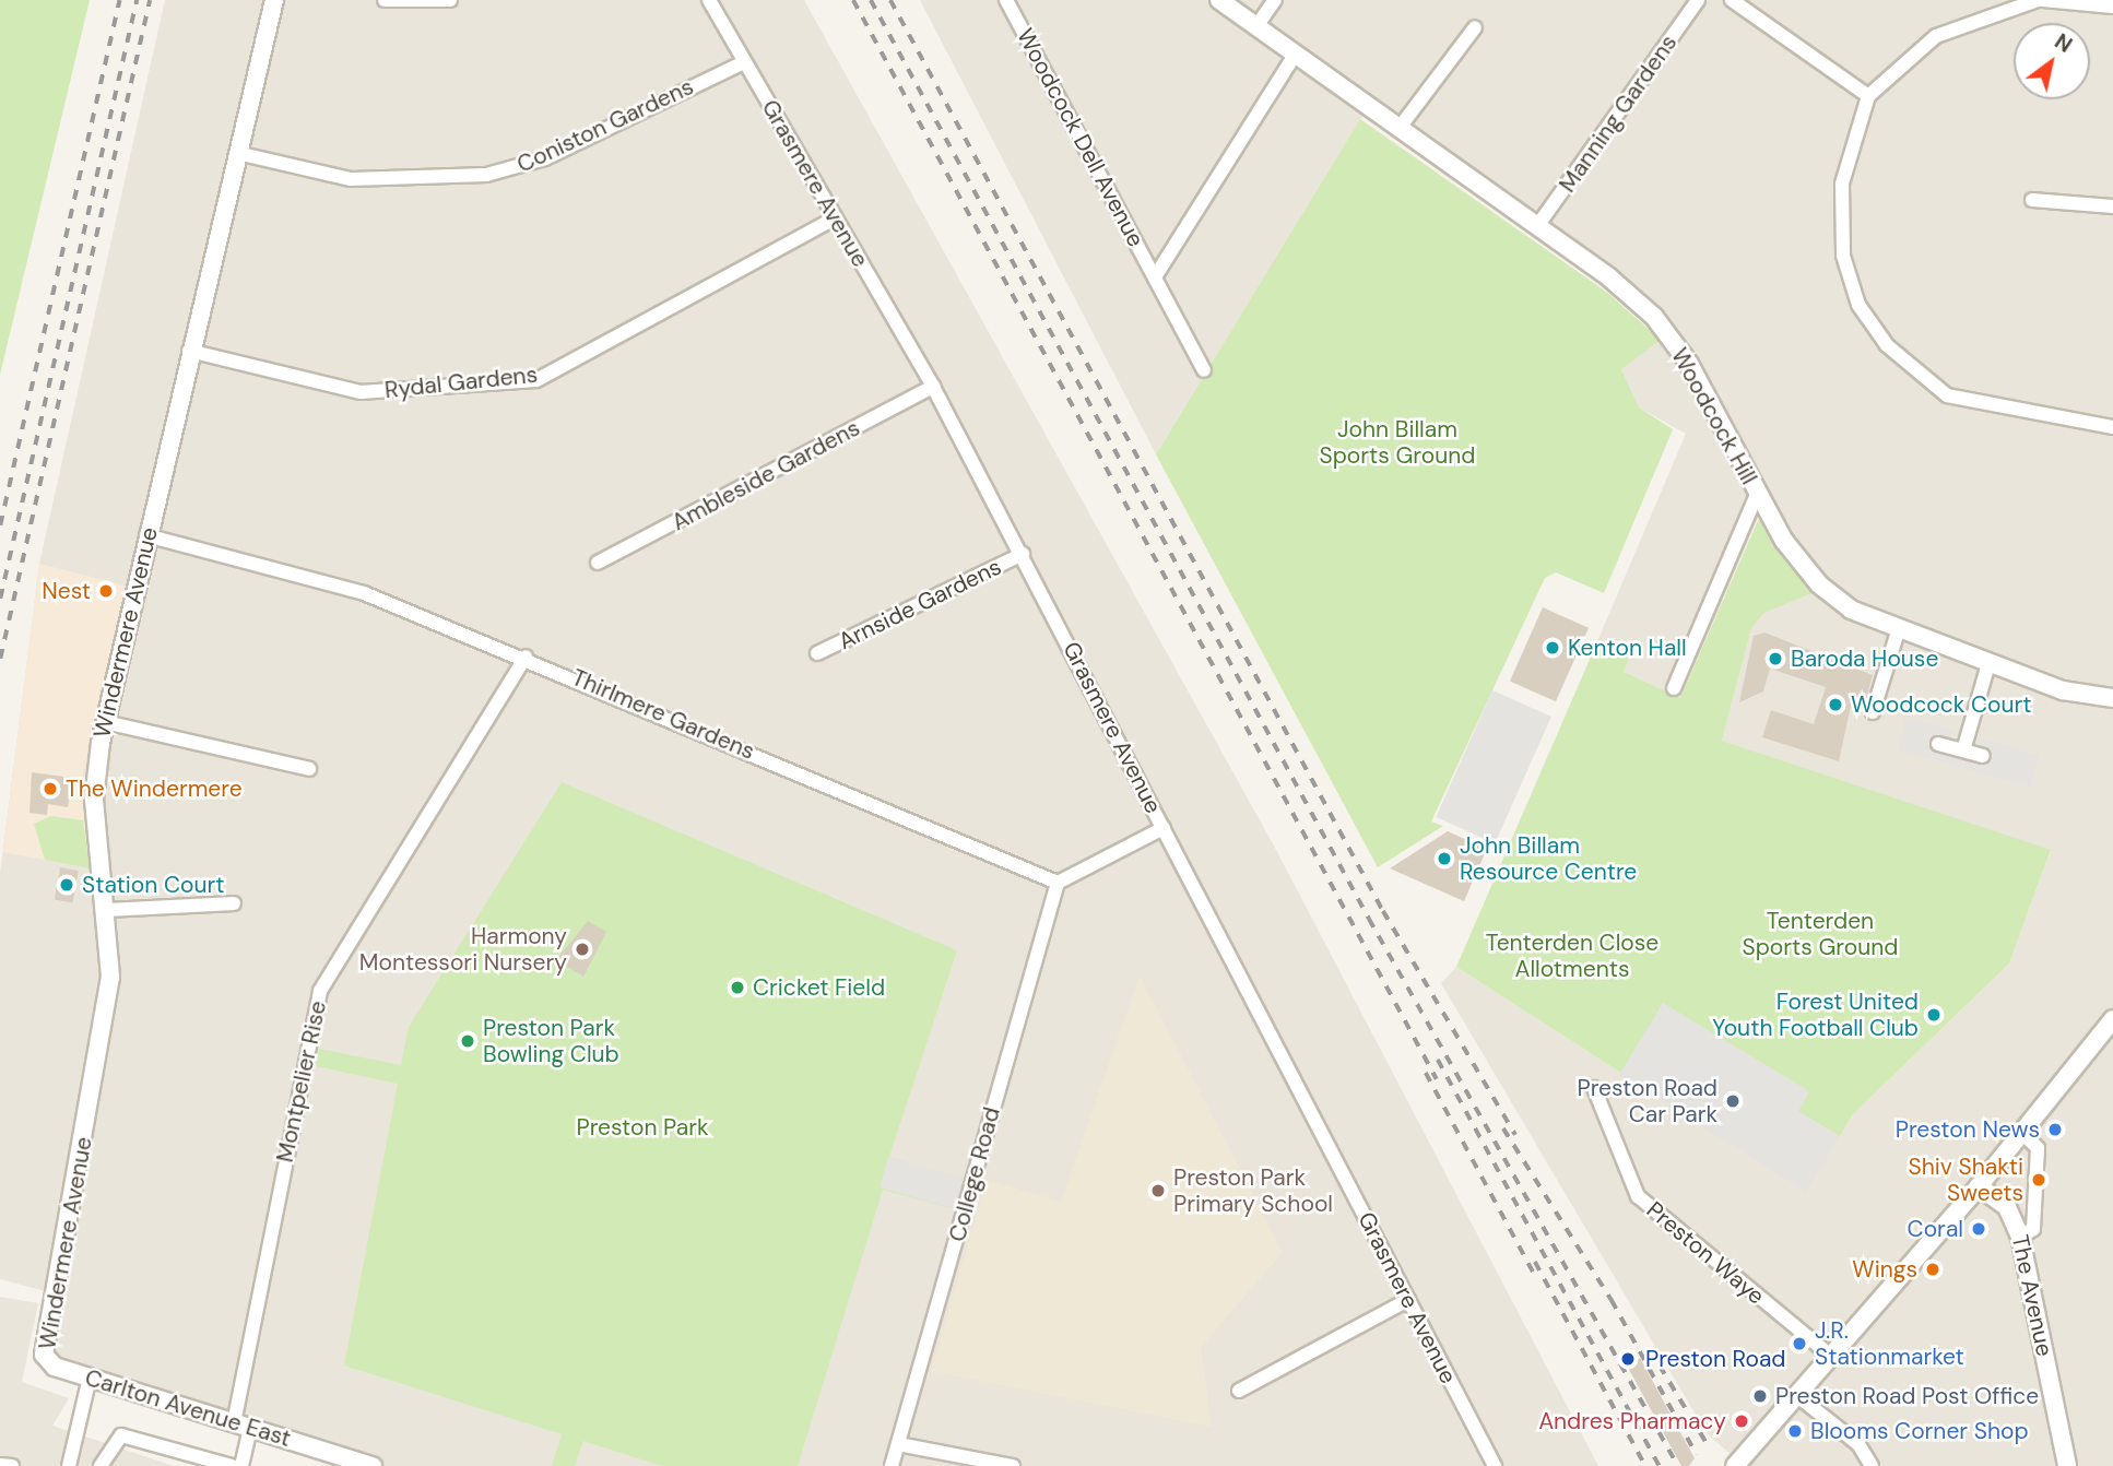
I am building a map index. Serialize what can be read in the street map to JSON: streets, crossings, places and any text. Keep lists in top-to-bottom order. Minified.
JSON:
{"streets":{"street":["Manning Gardens","Coniston Gardens","Woodcock Dell Avenue","Grasmere Avenue","Rydal Gardens","Woodcock Hill","Ambleside Gardens","Arnside Gardens","Windermere Avenue","Thirlmere Gardens","Montpelier Rise","College Road","Preston Waye","The Avenue","Carlton Avenue East"]},"crossings":[["Manning Gardens","Woodcock Hill"],["Coniston Gardens","Grasmere Avenue"],["Coniston Gardens","Windermere Avenue"],["Woodcock Dell Avenue","Woodcock Hill"],["Grasmere Avenue","Rydal Gardens"],["Grasmere Avenue","Ambleside Gardens"],["Grasmere Avenue","Arnside Gardens"],["Rydal Gardens","Windermere Avenue"],["Windermere Avenue","Thirlmere Gardens"],["Windermere Avenue","Carlton Avenue East"],["Thirlmere Gardens","Montpelier Rise"],["Thirlmere Gardens","College Road"],["Montpelier Rise","Carlton Avenue East"]],"parks":["John Billam Sports Ground","Tenterden Sports Ground","Tenterden Close Allotments","Preston Park"],"places":["Nest","Kenton Hall","Baroda House","Woodcock Court","The Windermere","John Billam Resource Centre","Station Court","Harmony Montessori Nursery","Cricket Field","Forest United Youth Football Club","Preston Park Bowling Club","Preston Road Car Park","Preston News","Shiv Shakti Sweets","Preston Park Primary School","Coral","Wings","J.R. Stationmarket","Preston Road","Preston Road Post Office","Andres Pharmacy","Blooms Corner Shop"],"north":"top right"}
